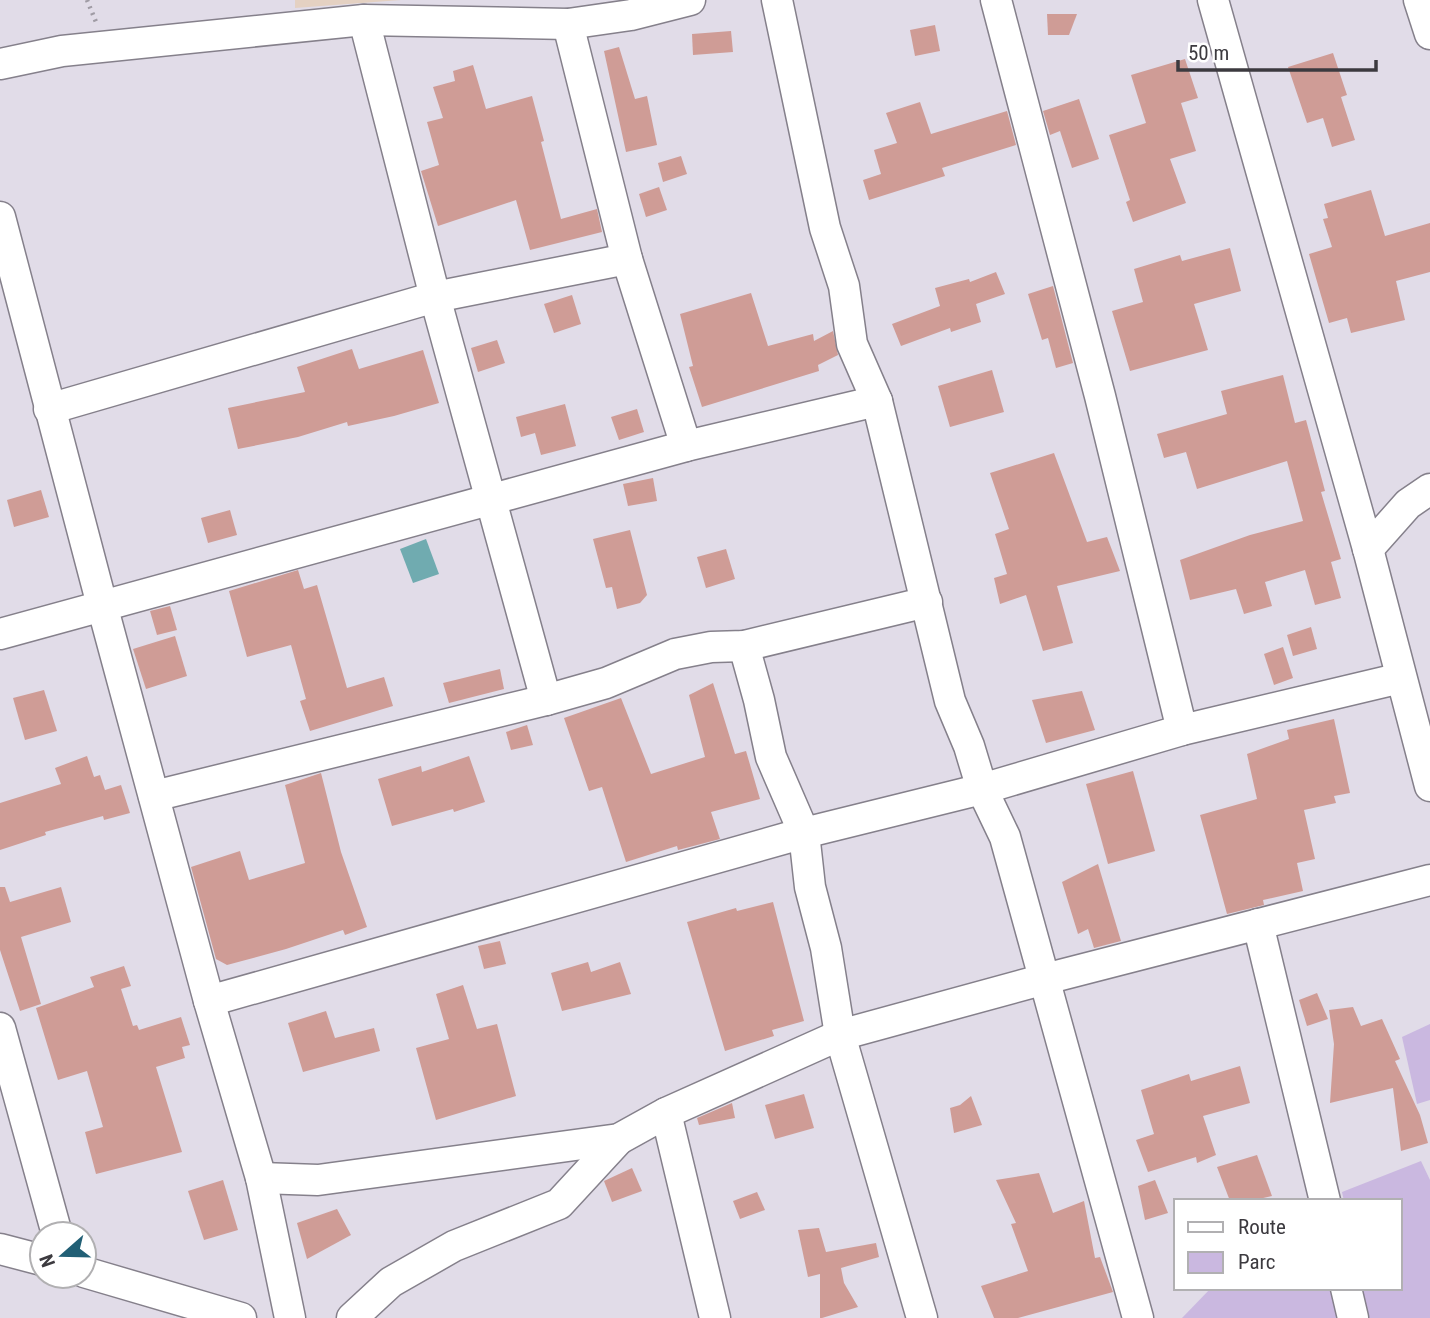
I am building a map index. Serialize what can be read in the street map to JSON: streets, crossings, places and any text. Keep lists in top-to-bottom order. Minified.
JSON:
{"legend":["Route","Parc"],"scale_bar":"50 m","north":"left"}
